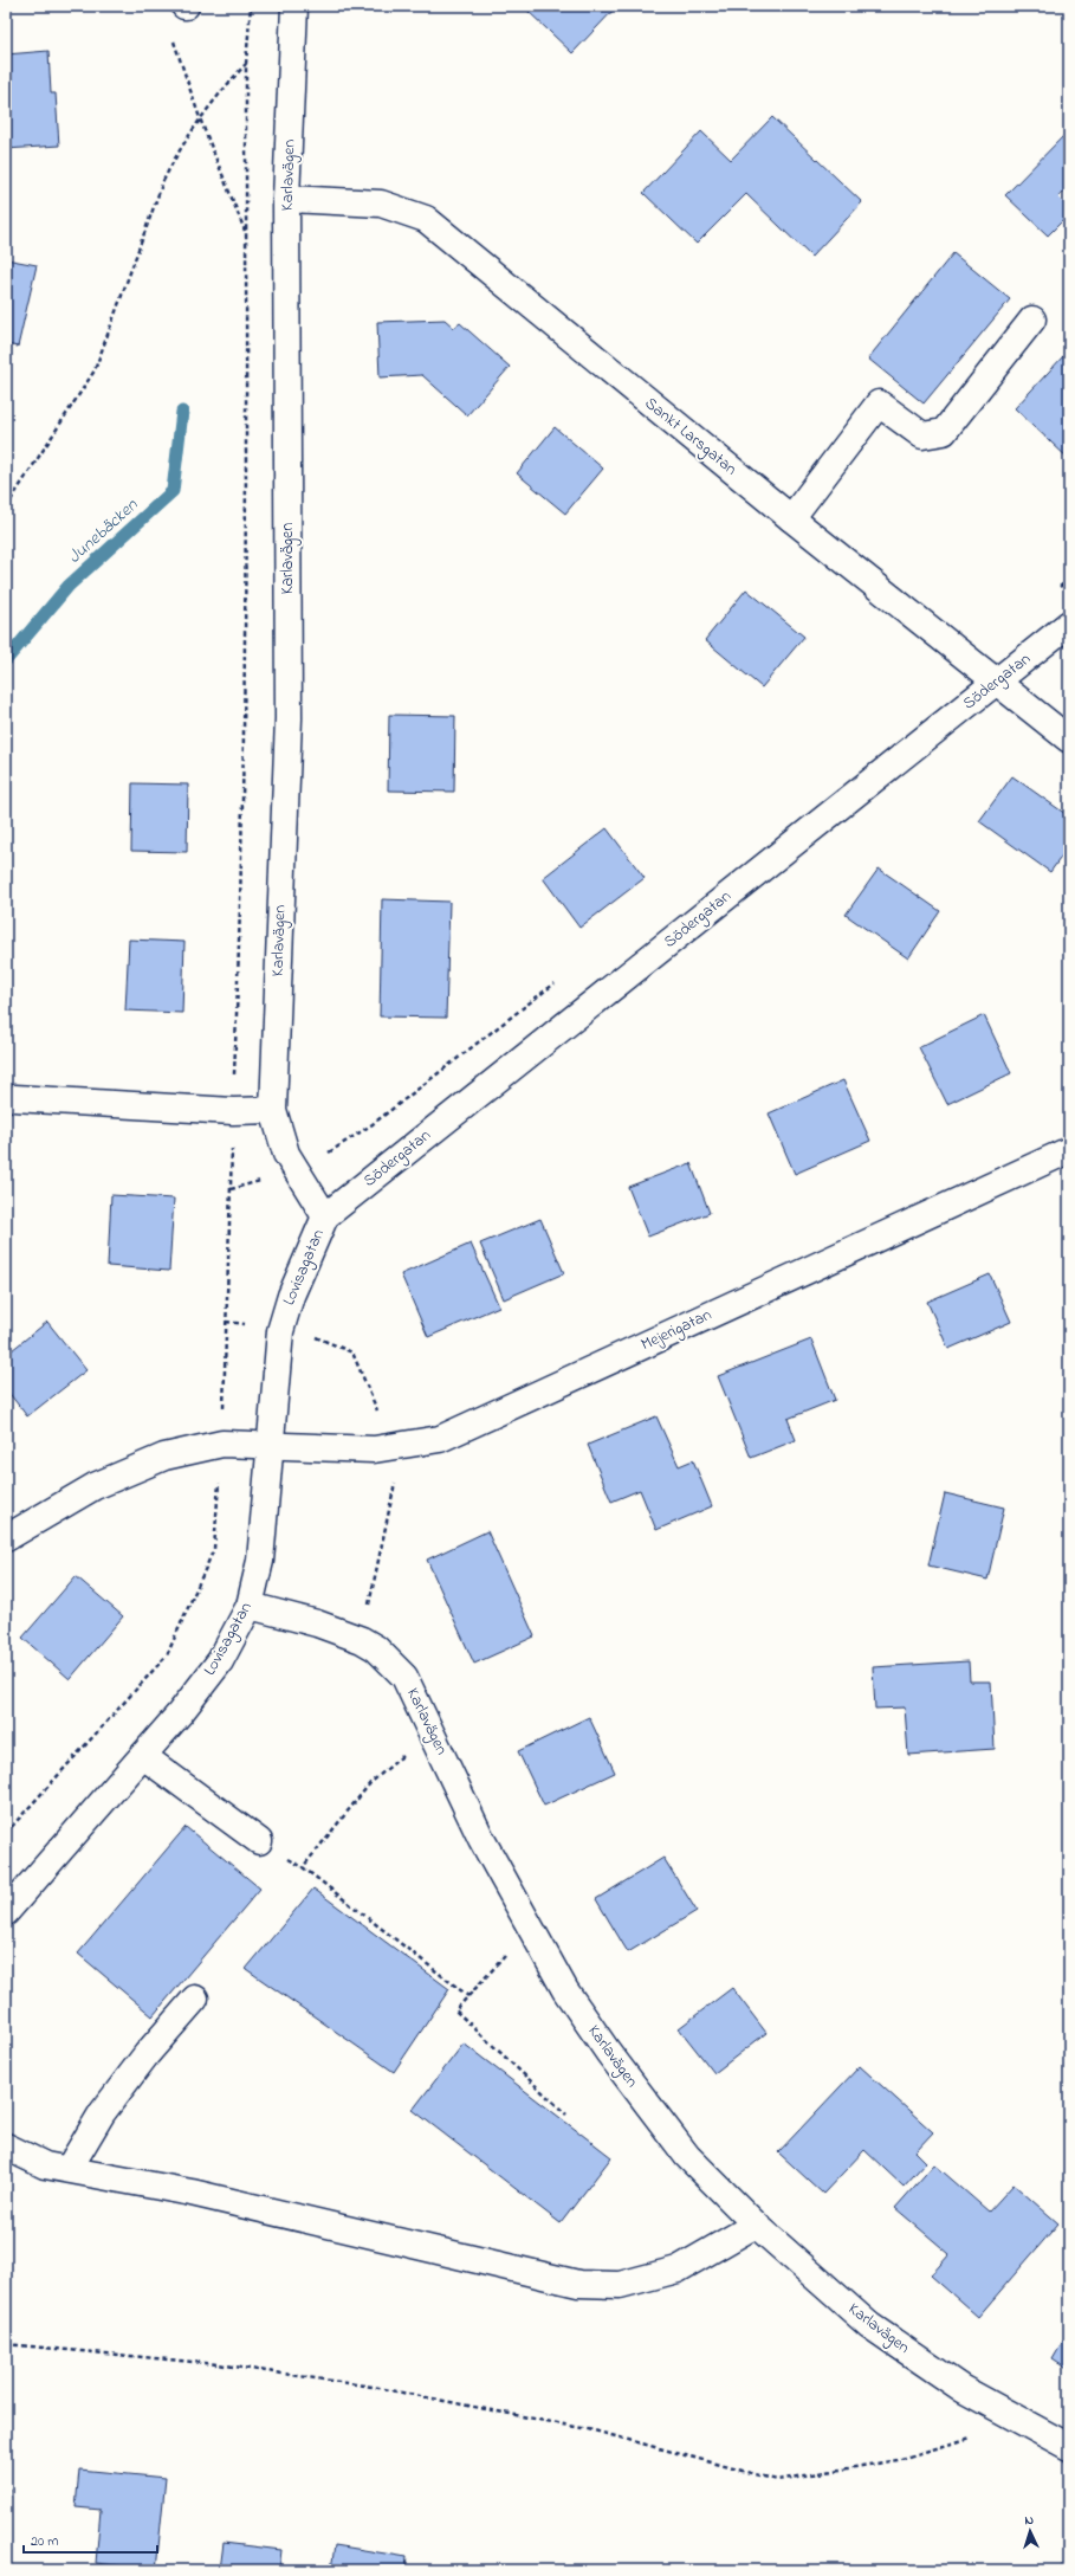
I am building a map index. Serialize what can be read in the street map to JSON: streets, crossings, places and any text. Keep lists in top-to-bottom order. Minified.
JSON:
{"streets":{"street":["Karlavägen","Sankt Larsgatan","Södergatan","Lovisagatan","Mejerigatan"]},"crossings":[["Karlavägen","Sankt Larsgatan"],["Karlavägen","Södergatan"],["Karlavägen","Lovisagatan"],["Sankt Larsgatan","Södergatan"],["Södergatan","Lovisagatan"],["Lovisagatan","Mejerigatan"]],"water":["Junebäcken"],"scale_bar":"20 m","north":"top"}
